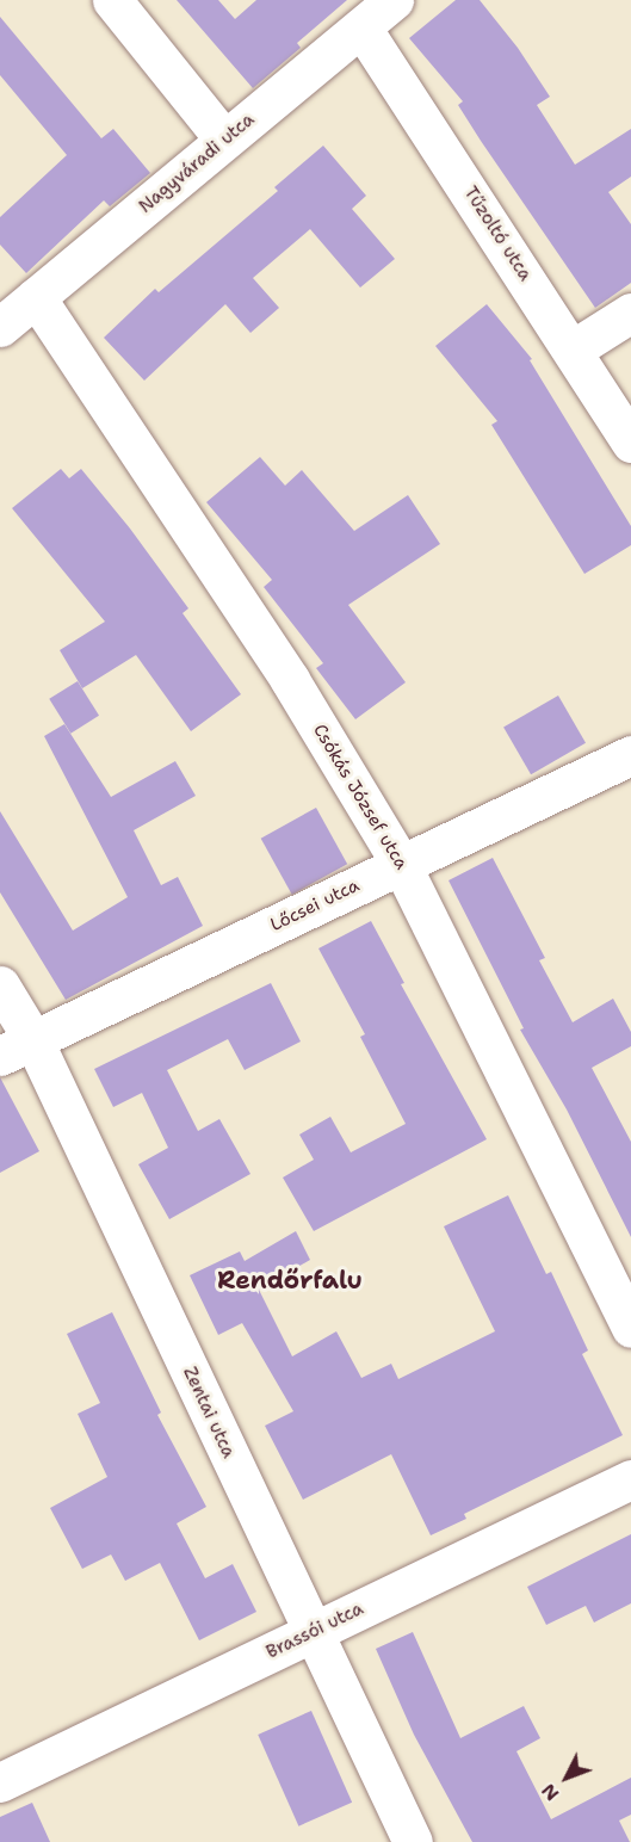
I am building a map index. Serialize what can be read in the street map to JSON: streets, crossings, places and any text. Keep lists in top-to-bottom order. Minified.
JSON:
{"streets":{"street":["Nagyváradi utca","Tűzoltó utca","Csókás József utca","Lőcsei utca","Zentai utca","Brassói utca"]},"crossings":[["Nagyváradi utca","Tűzoltó utca"],["Nagyváradi utca","Csókás József utca"],["Csókás József utca","Lőcsei utca"],["Lőcsei utca","Zentai utca"],["Zentai utca","Brassói utca"]],"districts":["Rendőrfalu"],"north":"bottom left"}
